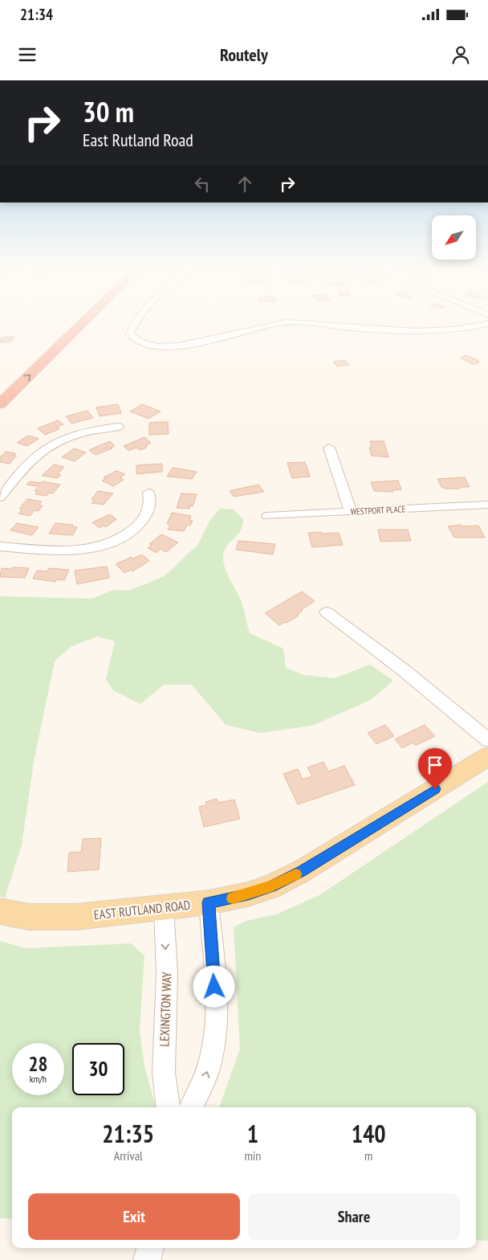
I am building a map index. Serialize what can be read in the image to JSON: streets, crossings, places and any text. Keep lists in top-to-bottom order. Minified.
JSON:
{"streets":{"main road":["EAST RUTLAND ROAD"],"street":["WESTPORT PLACE","LEXINGTON WAY"]},"crossings":[["EAST RUTLAND ROAD","LEXINGTON WAY"]],"north":"bottom left","page":{"status":"21:34","header":"Routely","turn":["30 m","East Rutland Road"],"speed":"28 km/h","limit":"30","eta":["21:35","Arrival","1","min","140","m"],"buttons":["Exit","Share"]}}
